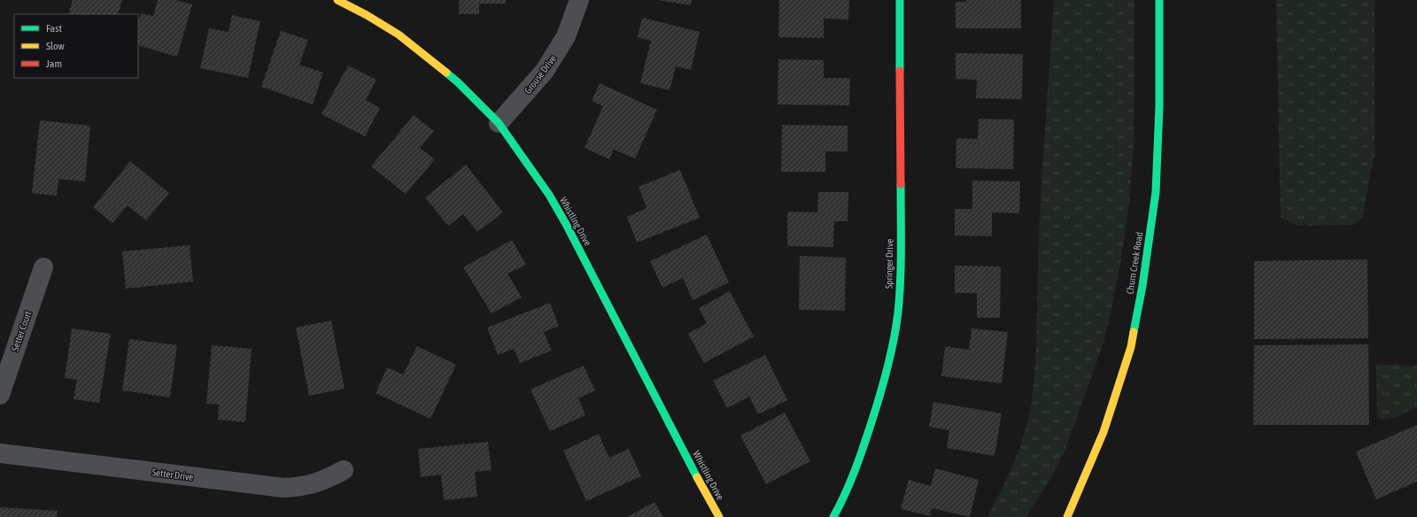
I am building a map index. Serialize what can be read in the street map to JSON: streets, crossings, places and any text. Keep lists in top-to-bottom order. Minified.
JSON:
{"streets":{"street":["Grouse Drive","Whistling Drive","Churn Creek Road","Springer Drive","Setter Court","Setter Drive"]},"crossings":[["Grouse Drive","Whistling Drive"]],"legend":["Fast","Slow","Jam"]}
